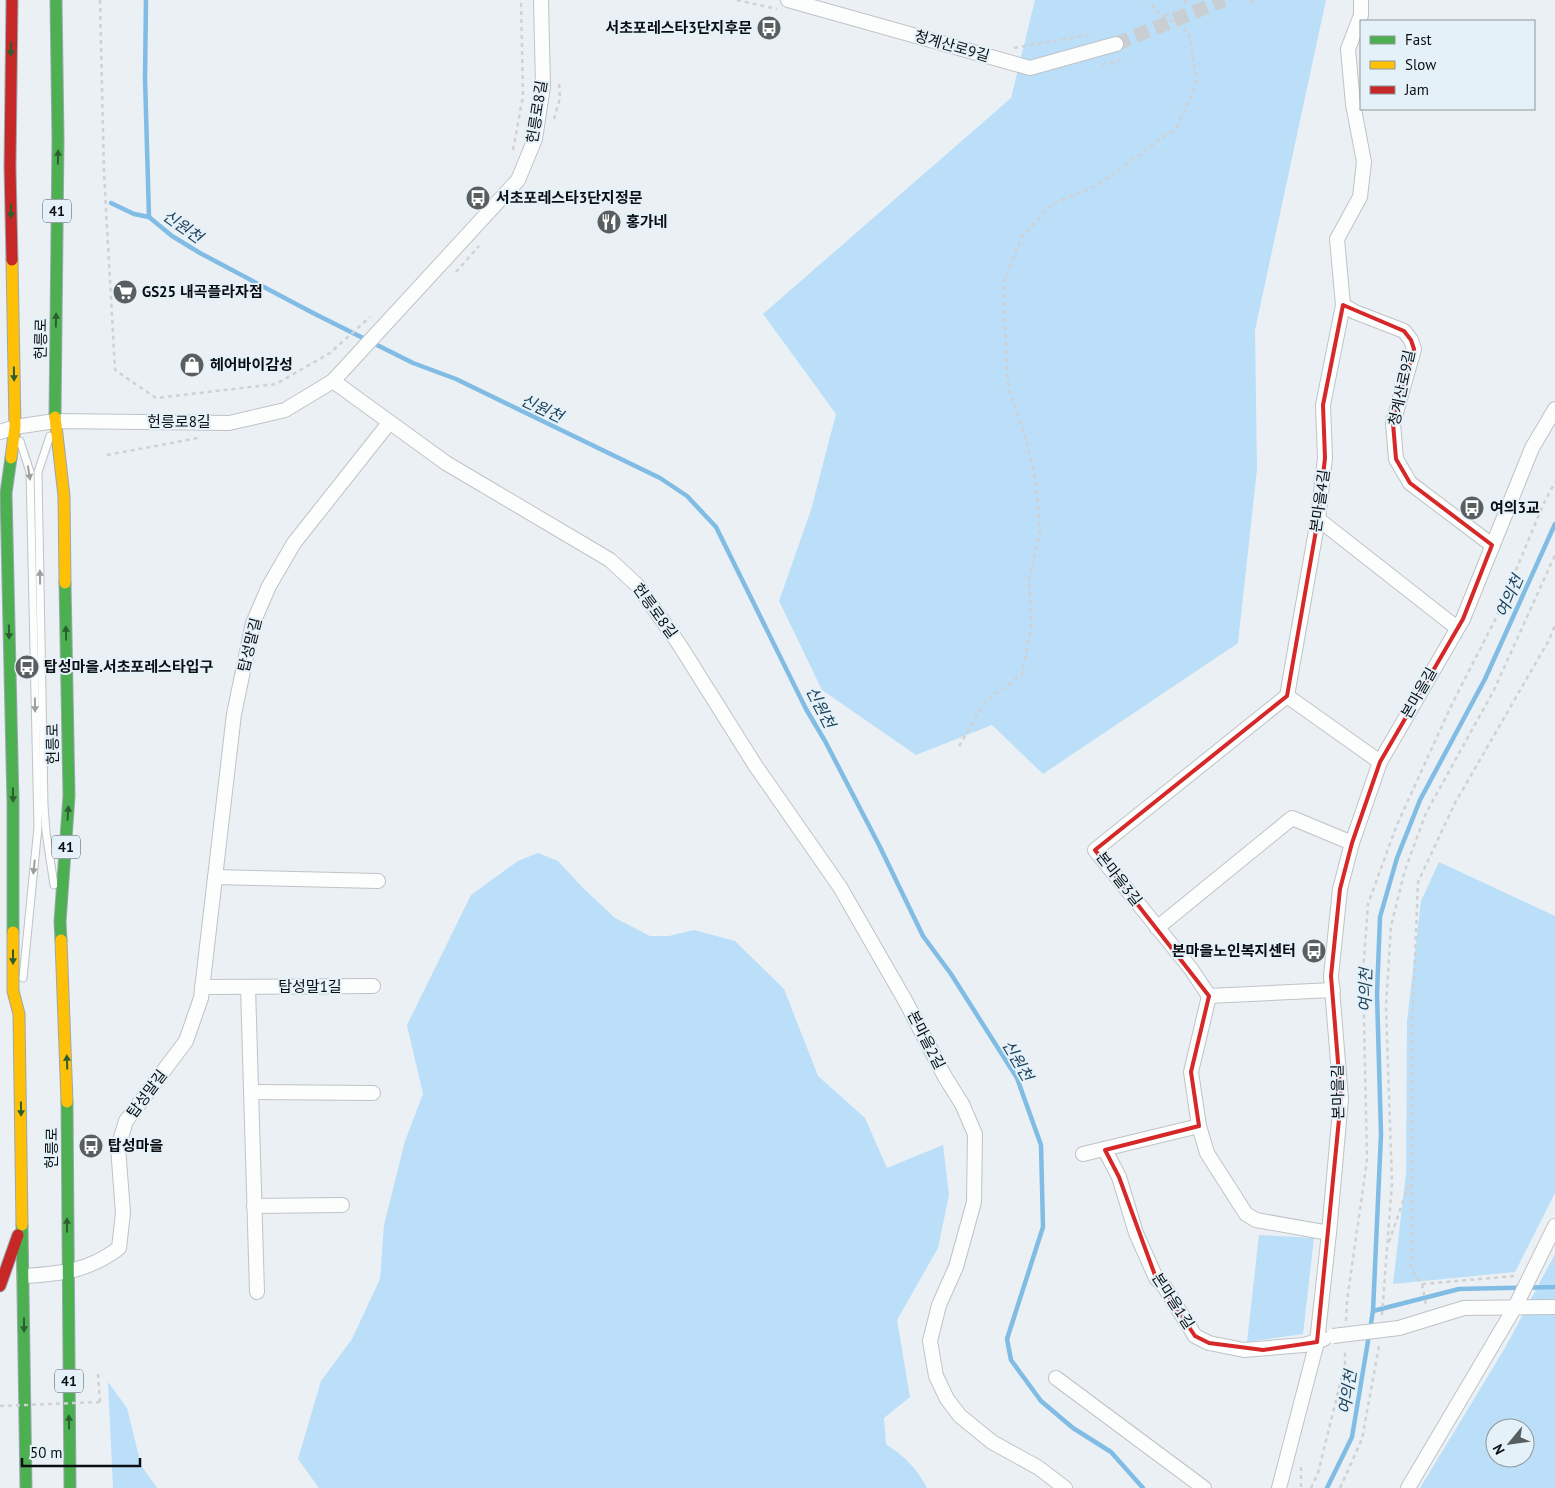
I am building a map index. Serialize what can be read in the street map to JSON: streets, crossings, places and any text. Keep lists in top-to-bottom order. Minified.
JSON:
{"streets":{"main road":["41","헌릉로"],"street":["청계산로9길","헌릉로8길","본마을4길","탑성말길","본마을길","본마을3길","탑성말1길","본마을2길","본마을1길"]},"crossings":[["청계산로9길","본마을4길"],["청계산로9길","본마을길"],["헌릉로8길","헌릉로"],["헌릉로8길","탑성말길"],["헌릉로8길","본마을2길"],["헌릉로","탑성말길"],["본마을4길","본마을3길"],["탑성말길","탑성말1길"],["본마을길","본마을1길"]],"water":["신원천","여의천"],"places":{"bus stop":["서초포레스타3단지후문","서초포레스타3단지정문","여의3교","탑성마을.서초포레스타입구","본마을노인복지센터","탑성마을"],"restaurant":["홍가네"],"supermarket":["GS25 내곡플라자점"],"shop":["헤어바이감성"]},"legend":["Fast","Slow","Jam"],"scale_bar":"50 m","north":"bottom left"}
